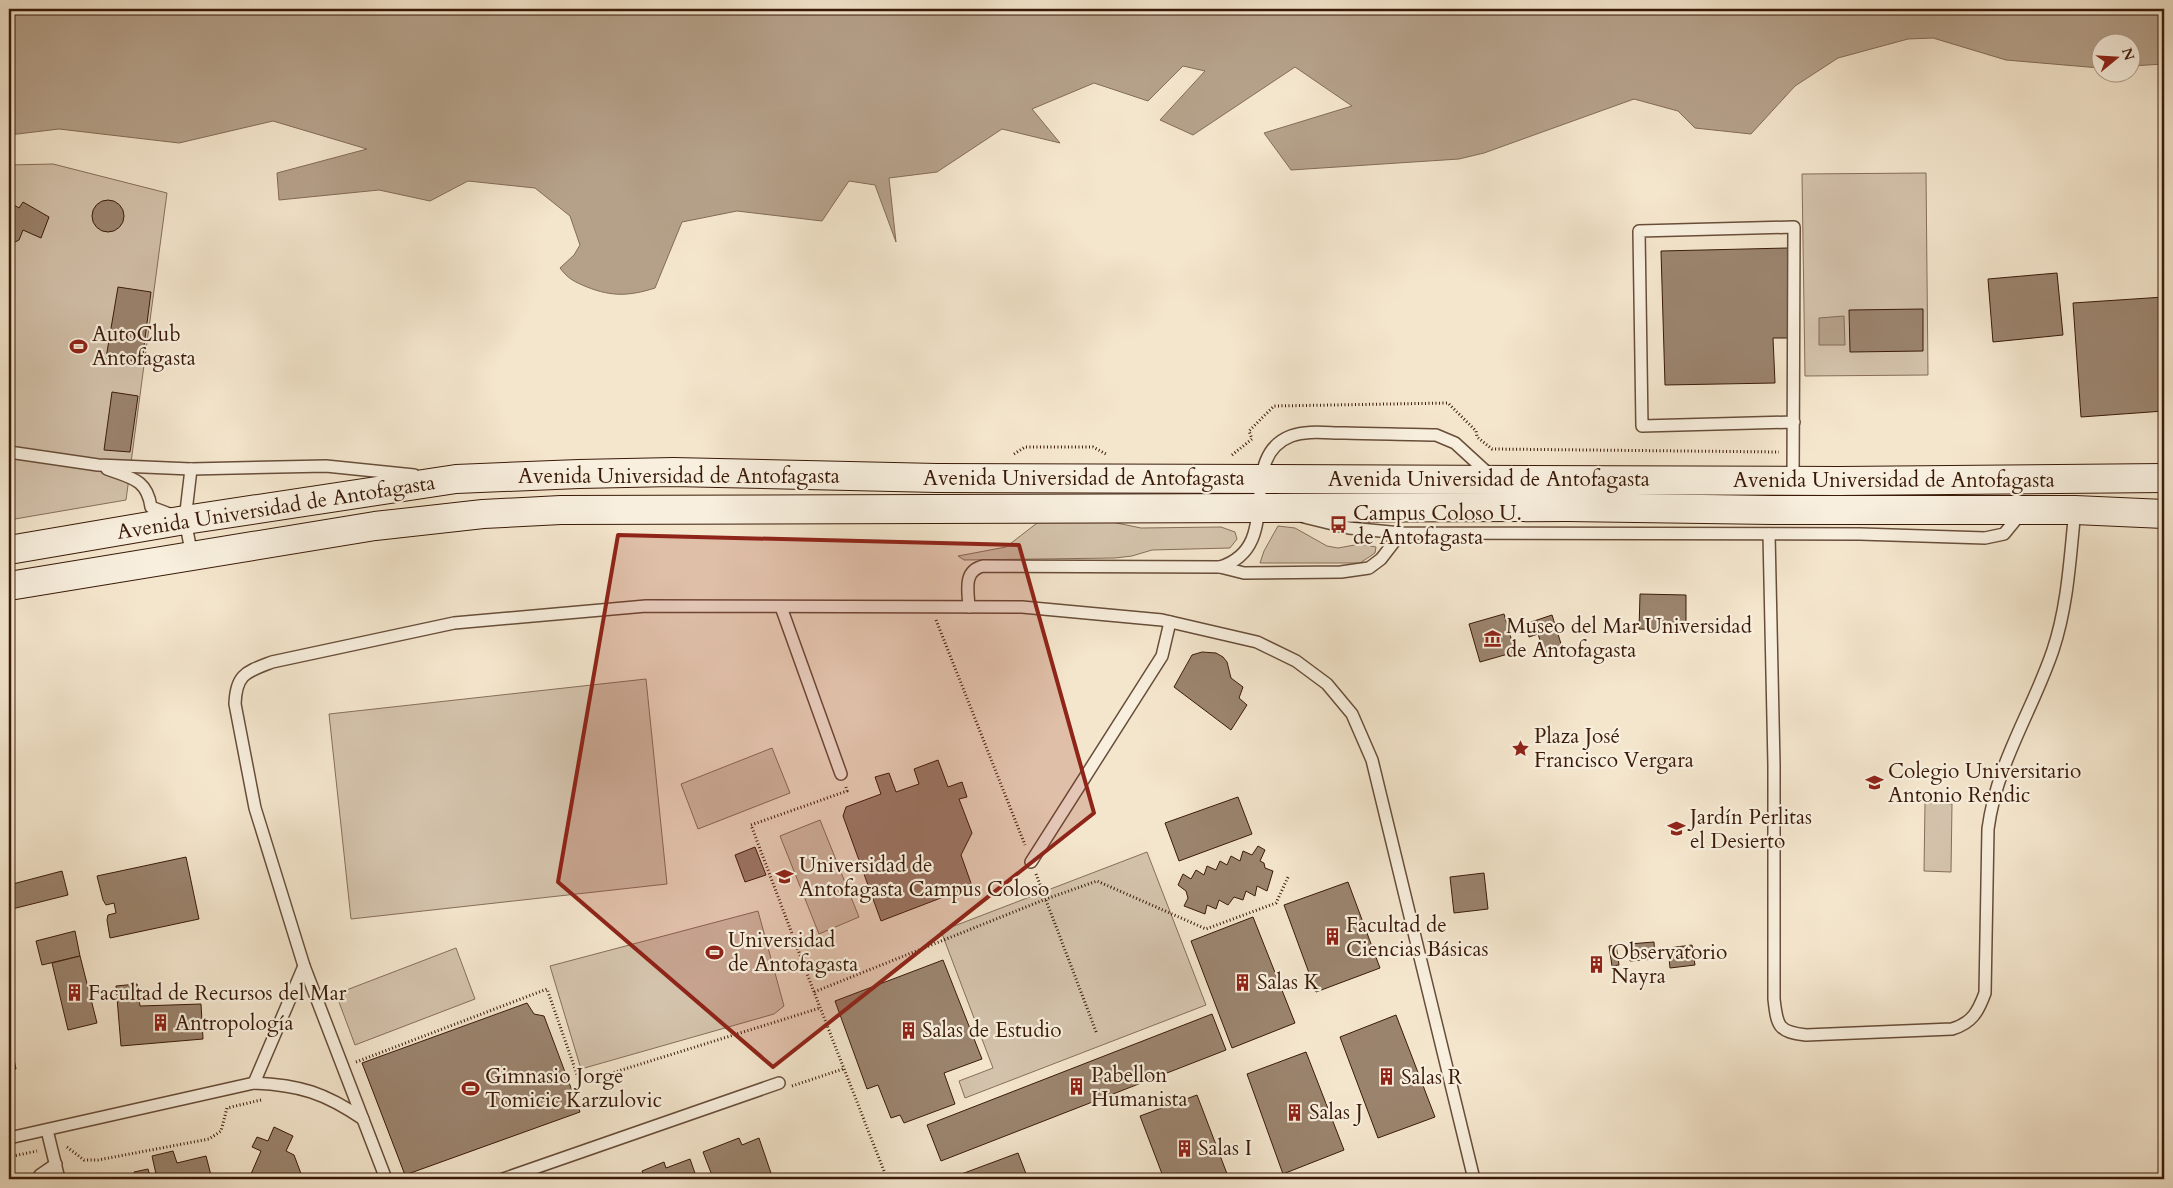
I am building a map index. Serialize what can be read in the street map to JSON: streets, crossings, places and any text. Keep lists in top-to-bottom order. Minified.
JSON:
{"streets":{"main road":["Avenida Universidad de Antofagasta"]},"places":{"sports":["AutoClub Antofagasta","Universidad de Antofagasta","Gimnasio Jorge Tomicic Karzulovic"],"bus stop":["Campus Coloso U. de Antofagasta"],"museum":["Museo del Mar Universidad de Antofagasta"],"place":["Plaza José Francisco Vergara"],"school or university":["Colegio Universitario Antonio Rendic","Jardín Perlitas el Desierto","Universidad de Antofagasta Campus Coloso"],"building":["Facultad de Ciencias Básicas","Observatorio Nayra","Salas K","Facultad de Recursos del Mar","Antropología","Salas de Estudio","Salas R","Pabellon Humanista","Salas J","Salas I"]},"north":"right"}
